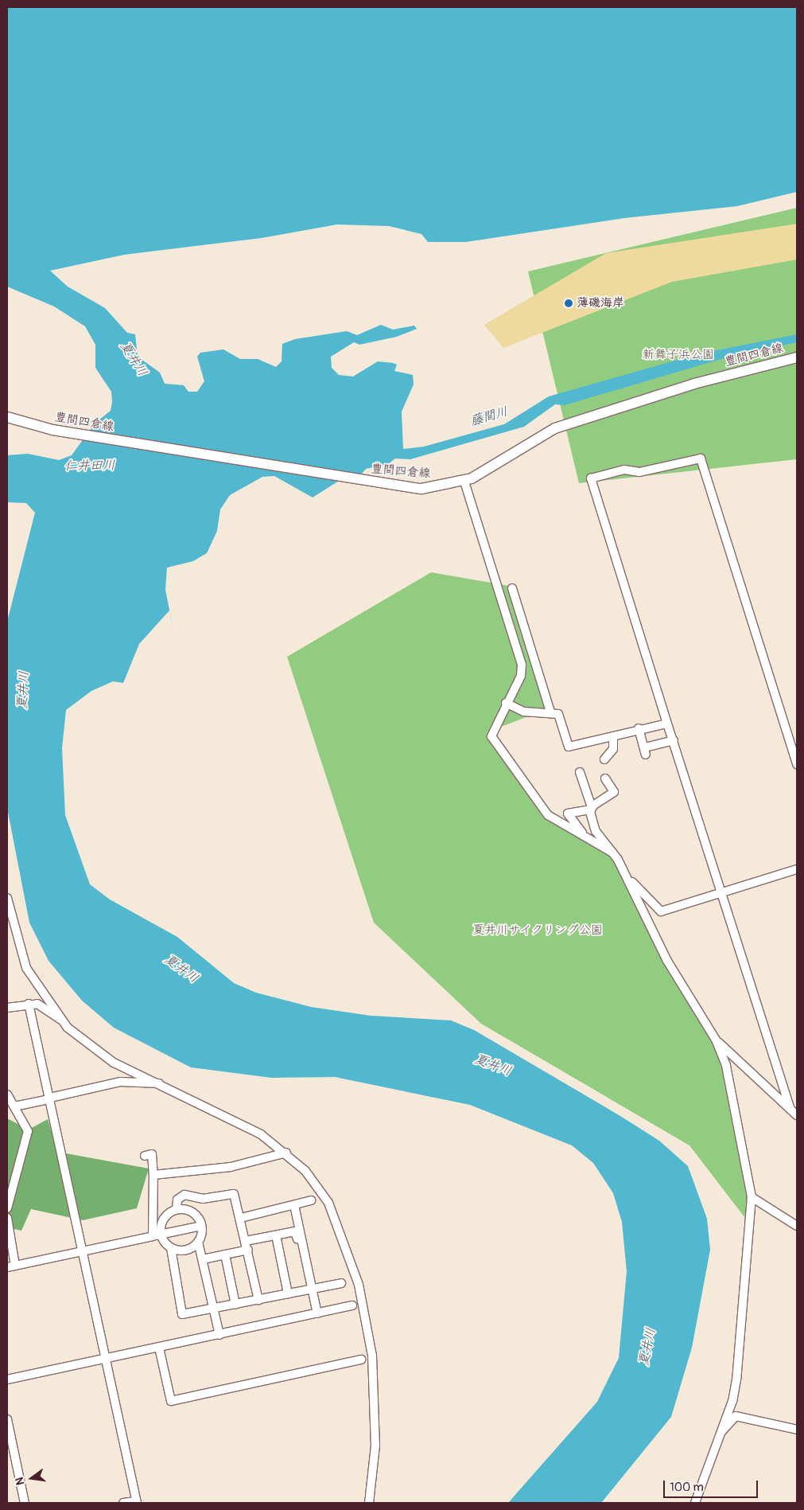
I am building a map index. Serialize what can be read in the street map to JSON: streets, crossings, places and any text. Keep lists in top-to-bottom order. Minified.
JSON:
{"streets":{"main road":["豊間四倉線"]},"water":["夏井川","藤間川","仁井田川"],"parks":["新舞子浜公園","夏井川サイクリング公園"],"places":["薄磯海岸"],"scale_bar":"100 m","north":"left"}
